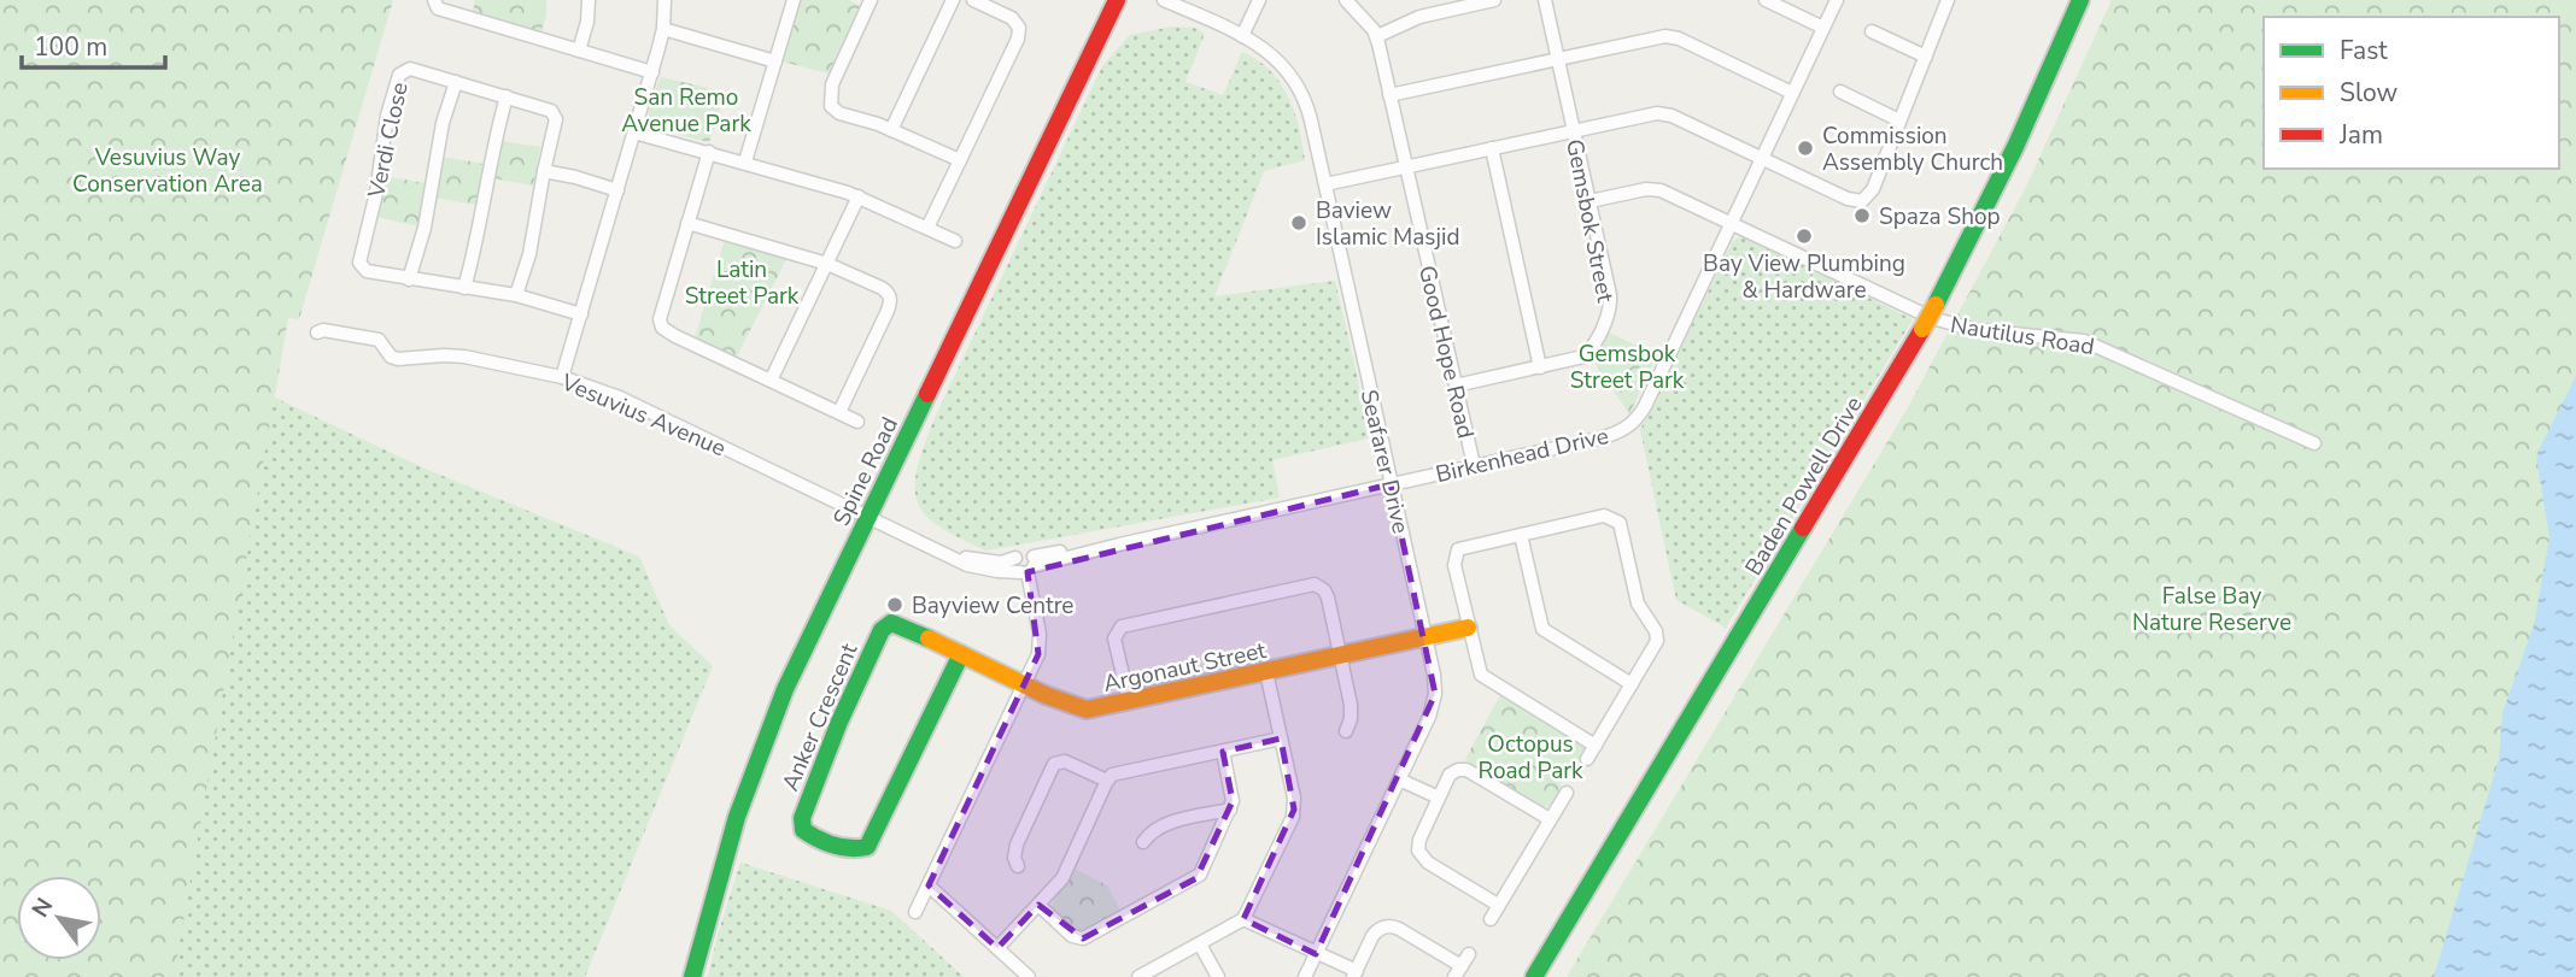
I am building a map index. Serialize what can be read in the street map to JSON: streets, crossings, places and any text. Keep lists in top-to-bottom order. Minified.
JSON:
{"streets":{"main road":["Spine Road","Baden Powell Drive","Argonaut Street","Anker Crescent"],"street":["Verdi Close","Gemsbok Street","Nautilus Road","Good Hope Road","Vesuvius Avenue","Birkenhead Drive","Seafarer Drive"]},"crossings":[["Gemsbok Street","Nautilus Road"],["Gemsbok Street","Good Hope Road"],["Nautilus Road","Birkenhead Drive"],["Good Hope Road","Birkenhead Drive"],["Vesuvius Avenue","Birkenhead Drive"],["Vesuvius Avenue","Spine Road"],["Birkenhead Drive","Seafarer Drive"],["Birkenhead Drive","Spine Road"],["Seafarer Drive","Argonaut Street"],["Argonaut Street","Anker Crescent"]],"parks":["San Remo Avenue Park","Vesuvius Way Conservation Area","Latin Street Park","Gemsbok Street Park","False Bay Nature Reserve","Octopus Road Park"],"places":["Commission Assembly Church","Spaza Shop","Baview Islamic Masjid","Bay View Plumbing & Hardware","Bayview Centre"],"legend":["Fast","Slow","Jam"],"scale_bar":"100 m","north":"top left"}
